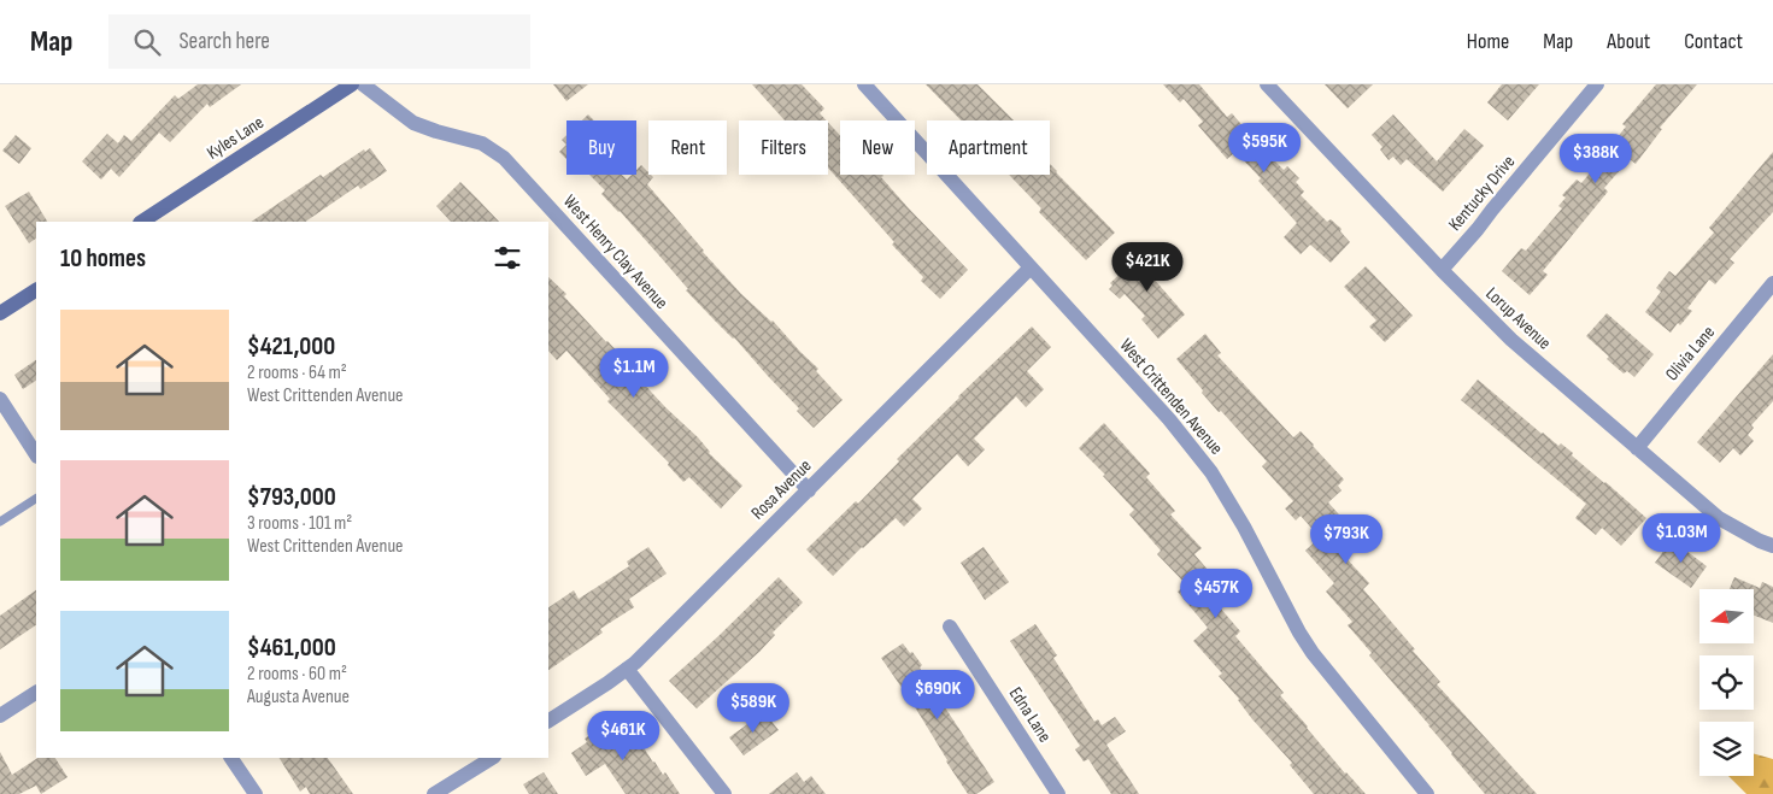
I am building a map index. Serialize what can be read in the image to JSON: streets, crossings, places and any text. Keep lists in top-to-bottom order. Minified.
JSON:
{"streets":{"main road":["Kyles Lane"],"street":["Kentucky Drive","West Henry Clay Avenue","Lorup Avenue","Olivia Lane","West Crittenden Avenue","Rosa Avenue","Edna Lane"]},"crossings":[["Kentucky Drive","Lorup Avenue"],["West Henry Clay Avenue","Rosa Avenue"],["Lorup Avenue","Olivia Lane"],["West Crittenden Avenue","Rosa Avenue"]],"north":"left","page":{"header":"Map","search":"Search here","nav":["Home","Map","About","Contact"],"chip":["Buy","Rent","Filters","New","Apartment"],"price":["$595K","$388K","$421K","$1.1M","$1.03M","$793K","$457K","$690K","$589K","$461K"],"heading":"10 homes","list":[{"name":"$421,000","note":"2 rooms · 64 m² · West Crittenden Avenue"},{"name":"$793,000","note":"3 rooms · 101 m² · West Crittenden Avenue"},{"name":"$461,000","note":"2 rooms · 60 m² · Augusta Avenue"}]}}
